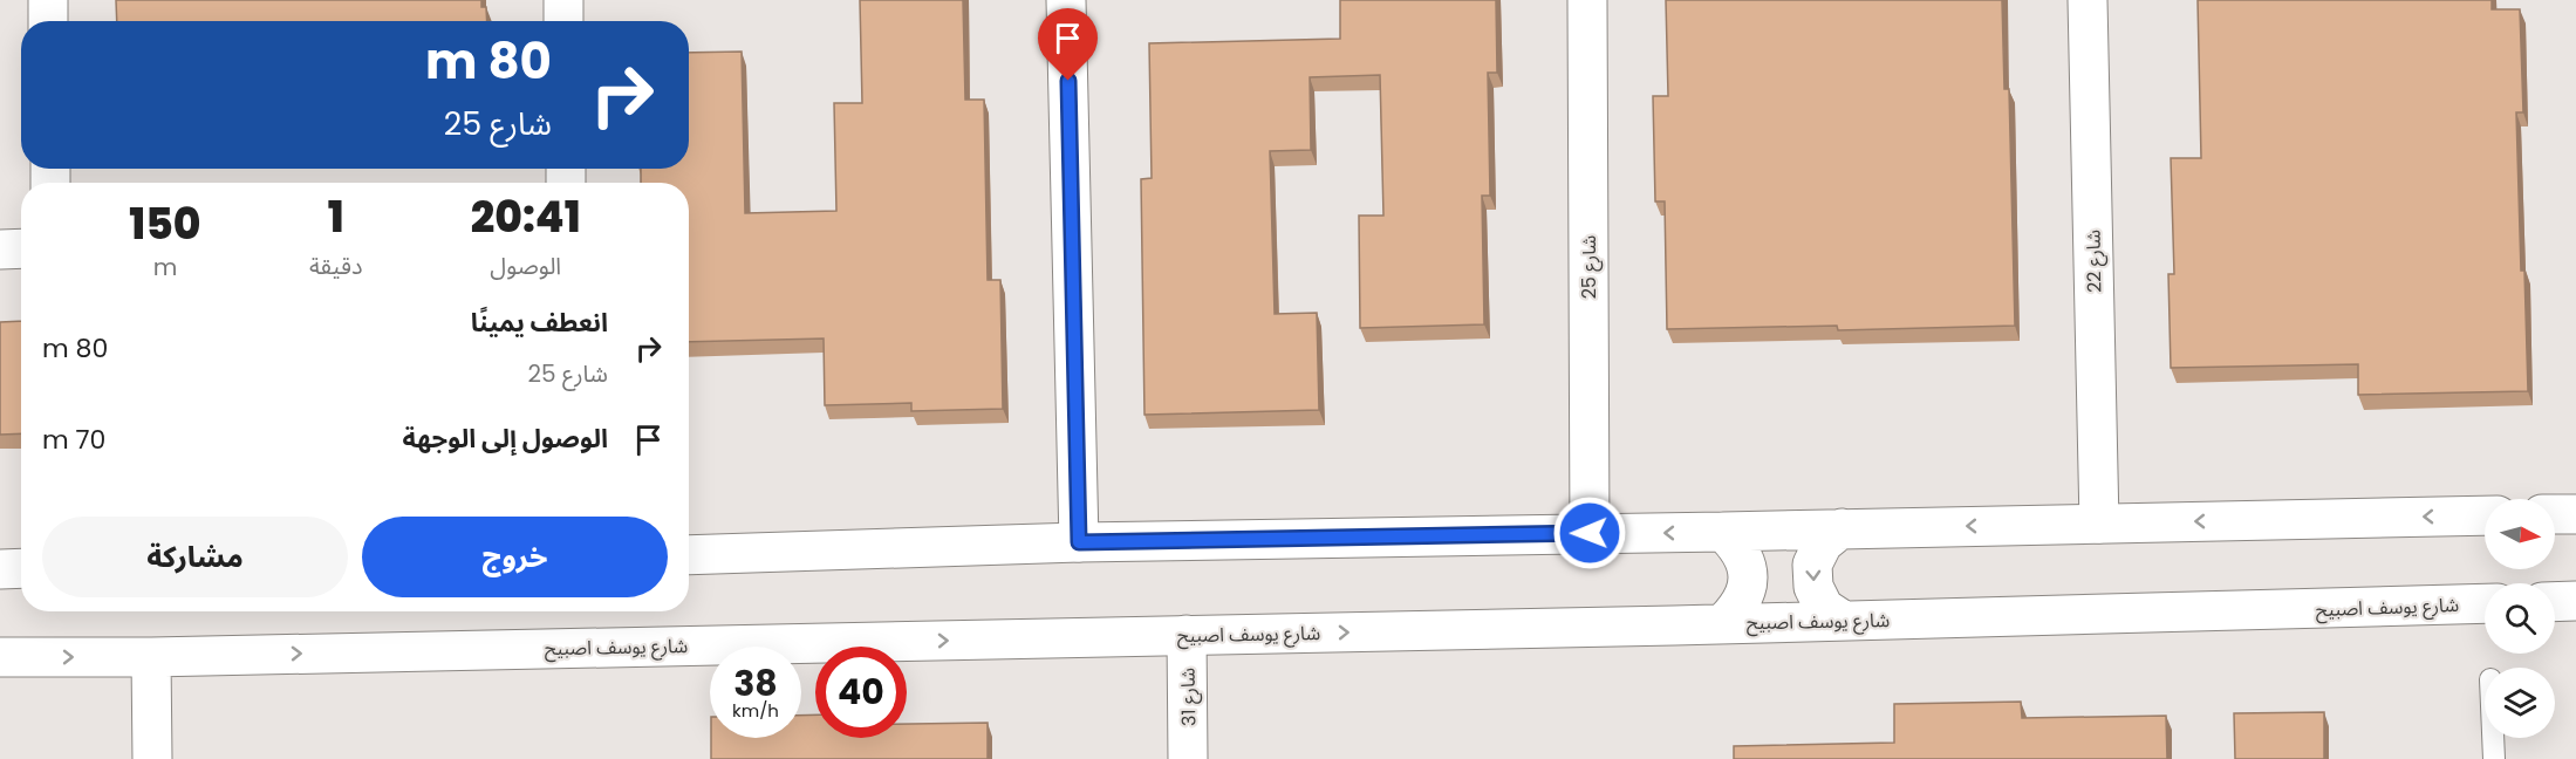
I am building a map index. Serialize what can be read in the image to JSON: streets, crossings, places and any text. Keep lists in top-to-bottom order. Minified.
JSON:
{"streets":{"street":["شارع 22","شارع 25","شارع يوسف اصبيح","شارع 31"]},"crossings":[["شارع يوسف اصبيح","شارع 31"]],"north":"right","page":{"turn":["80 m","شارع 25"],"eta":["20:41","الوصول","1","دقيقة","150","m"],"list":[{"name":"انعطف يمينًا","note":"شارع 25","value":"80 m"},{"name":"الوصول إلى الوجهة","value":"70 m"}],"buttons":["خروج","مشاركة"],"speed":"38 km/h","limit":"40"}}
